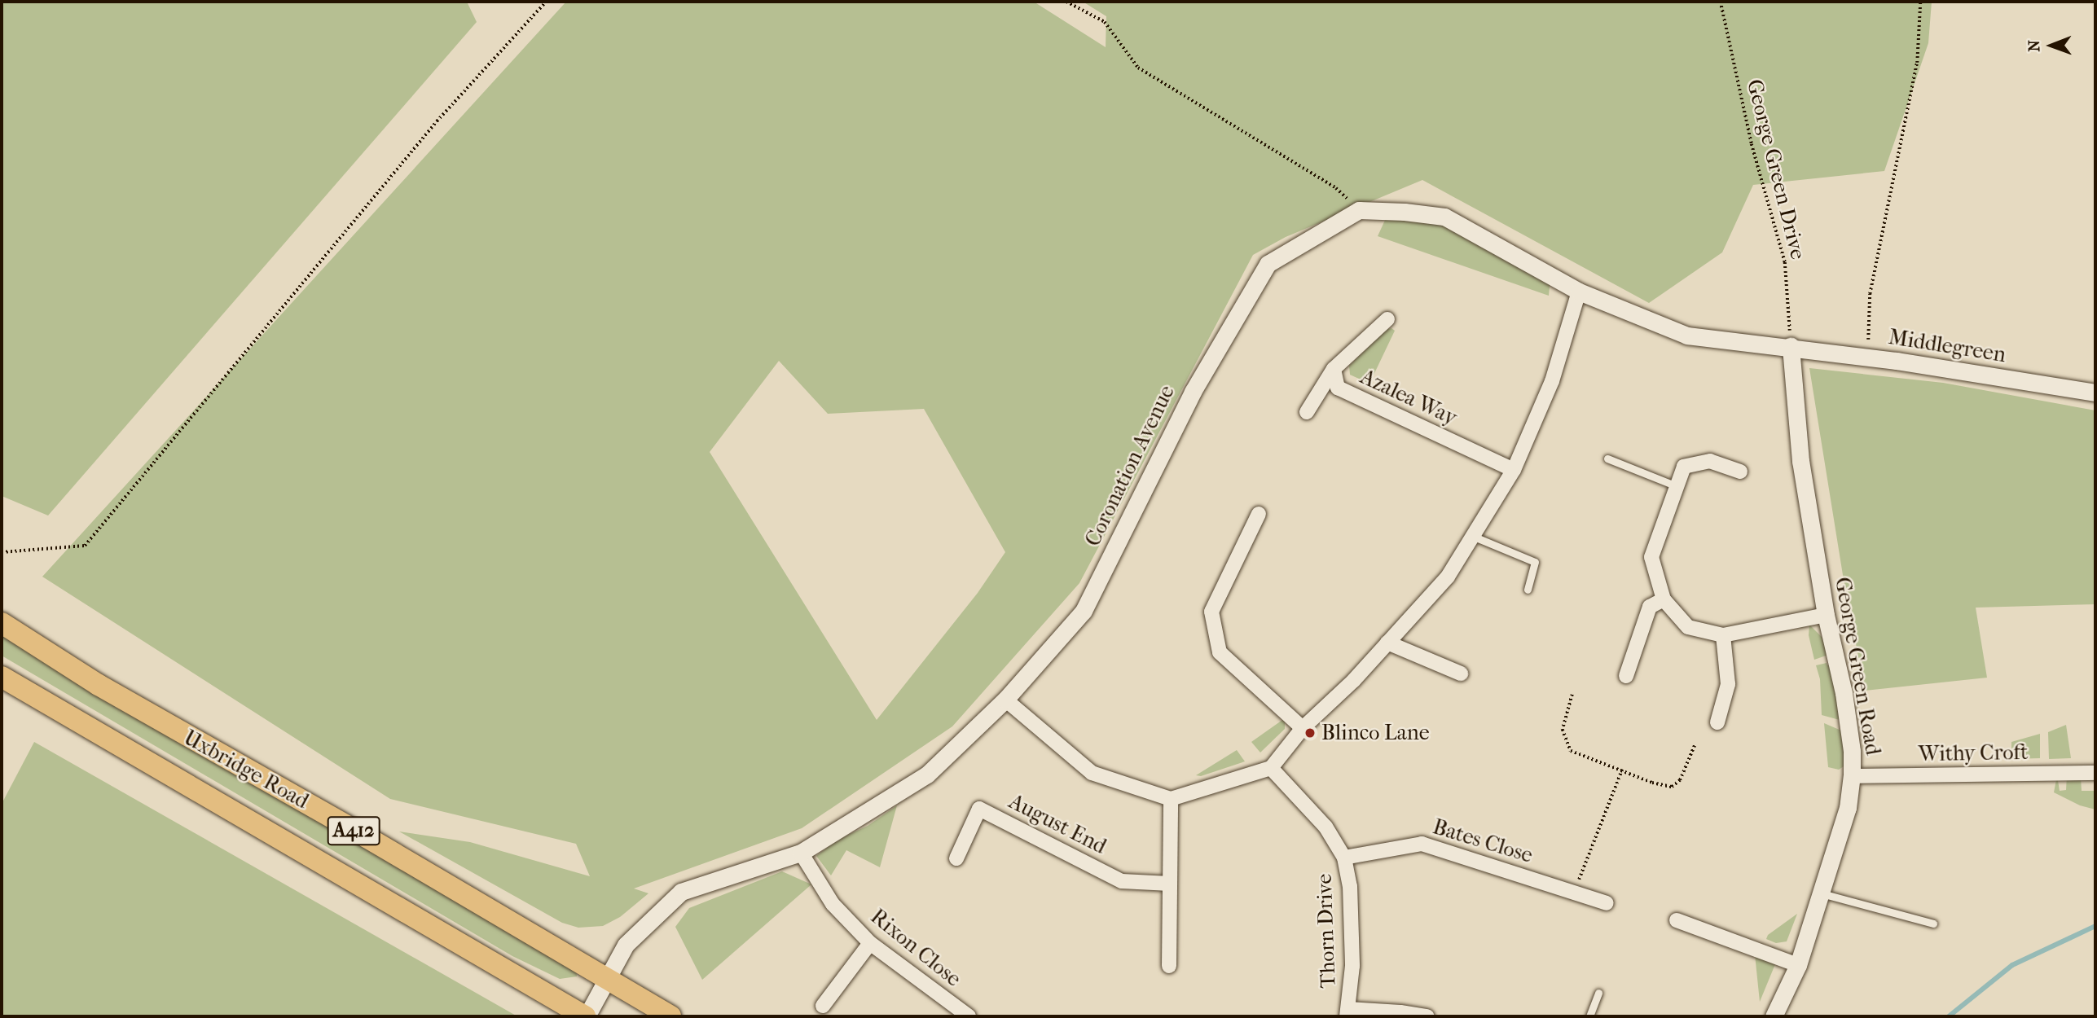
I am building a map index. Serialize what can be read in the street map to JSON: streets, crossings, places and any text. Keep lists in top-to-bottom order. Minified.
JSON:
{"streets":{"main road":["Uxbridge Road","A412"],"street":["Middlegreen","Azalea Way","Coronation Avenue","George Green Road","Withy Croft","August End","Bates Close","Thorn Drive","Rixon Close"],"path":["George Green Drive"]},"crossings":[["George Green Drive","Middlegreen"],["George Green Drive","George Green Road"],["Middlegreen","George Green Road"],["Coronation Avenue","Uxbridge Road"],["Coronation Avenue","Rixon Close"],["George Green Road","Withy Croft"],["Bates Close","Thorn Drive"]],"places":["Blinco Lane"],"north":"left"}
